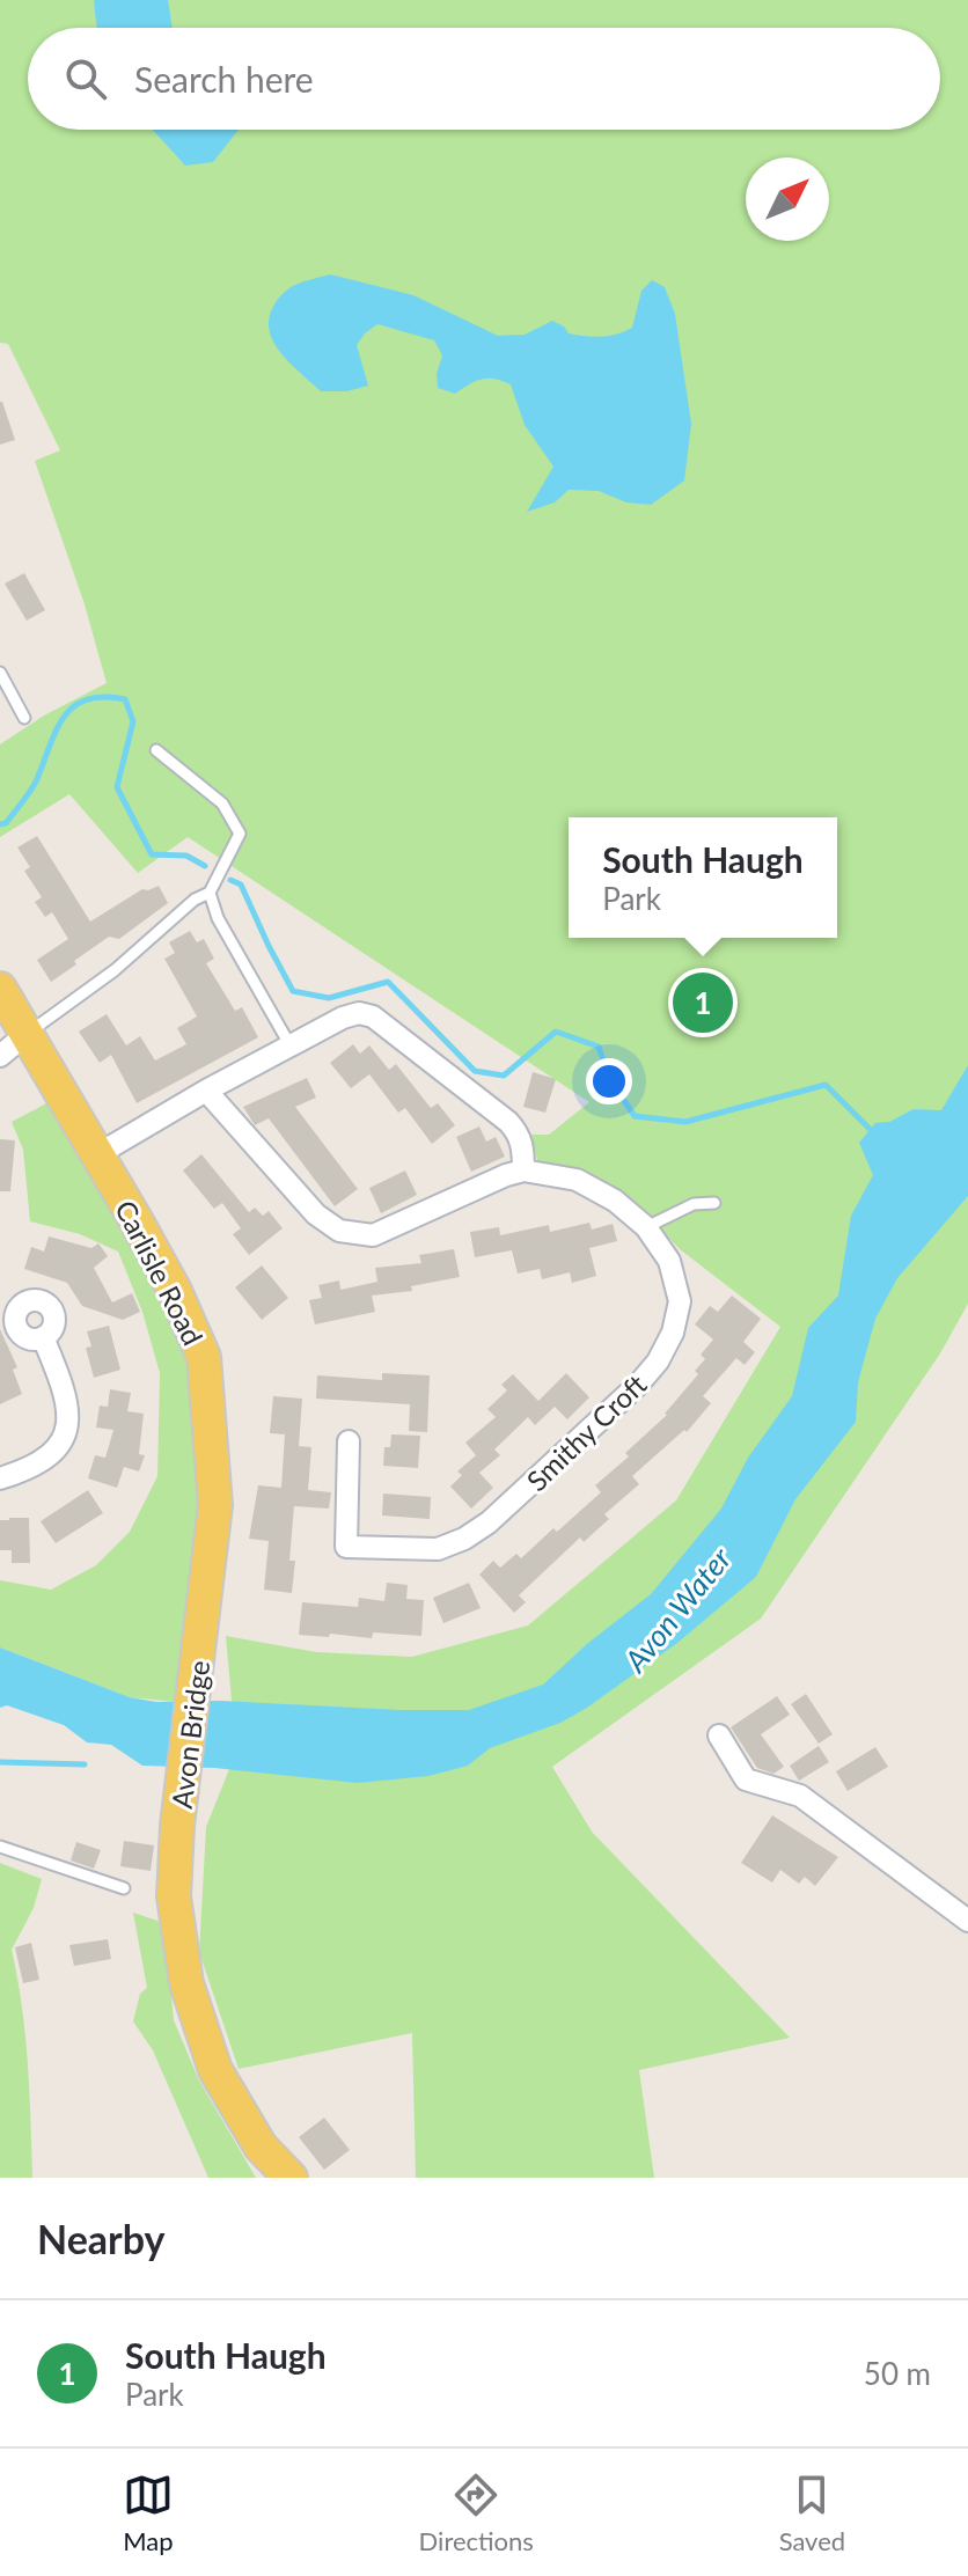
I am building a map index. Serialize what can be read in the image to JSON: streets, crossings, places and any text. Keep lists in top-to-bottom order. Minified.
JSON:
{"streets":{"main road":["Carlisle Road","Avon Bridge"],"street":["Smithy Croft"]},"crossings":[["Carlisle Road","Avon Bridge"]],"water":["Avon Water"],"north":"top right","page":{"search":"Search here","popup":["South Haugh","Park"],"pins":"1","heading":"Nearby","list":[{"mark":"1","name":"South Haugh","note":"Park","value":"50 m"}],"nav":["Map","Directions","Saved"]}}
